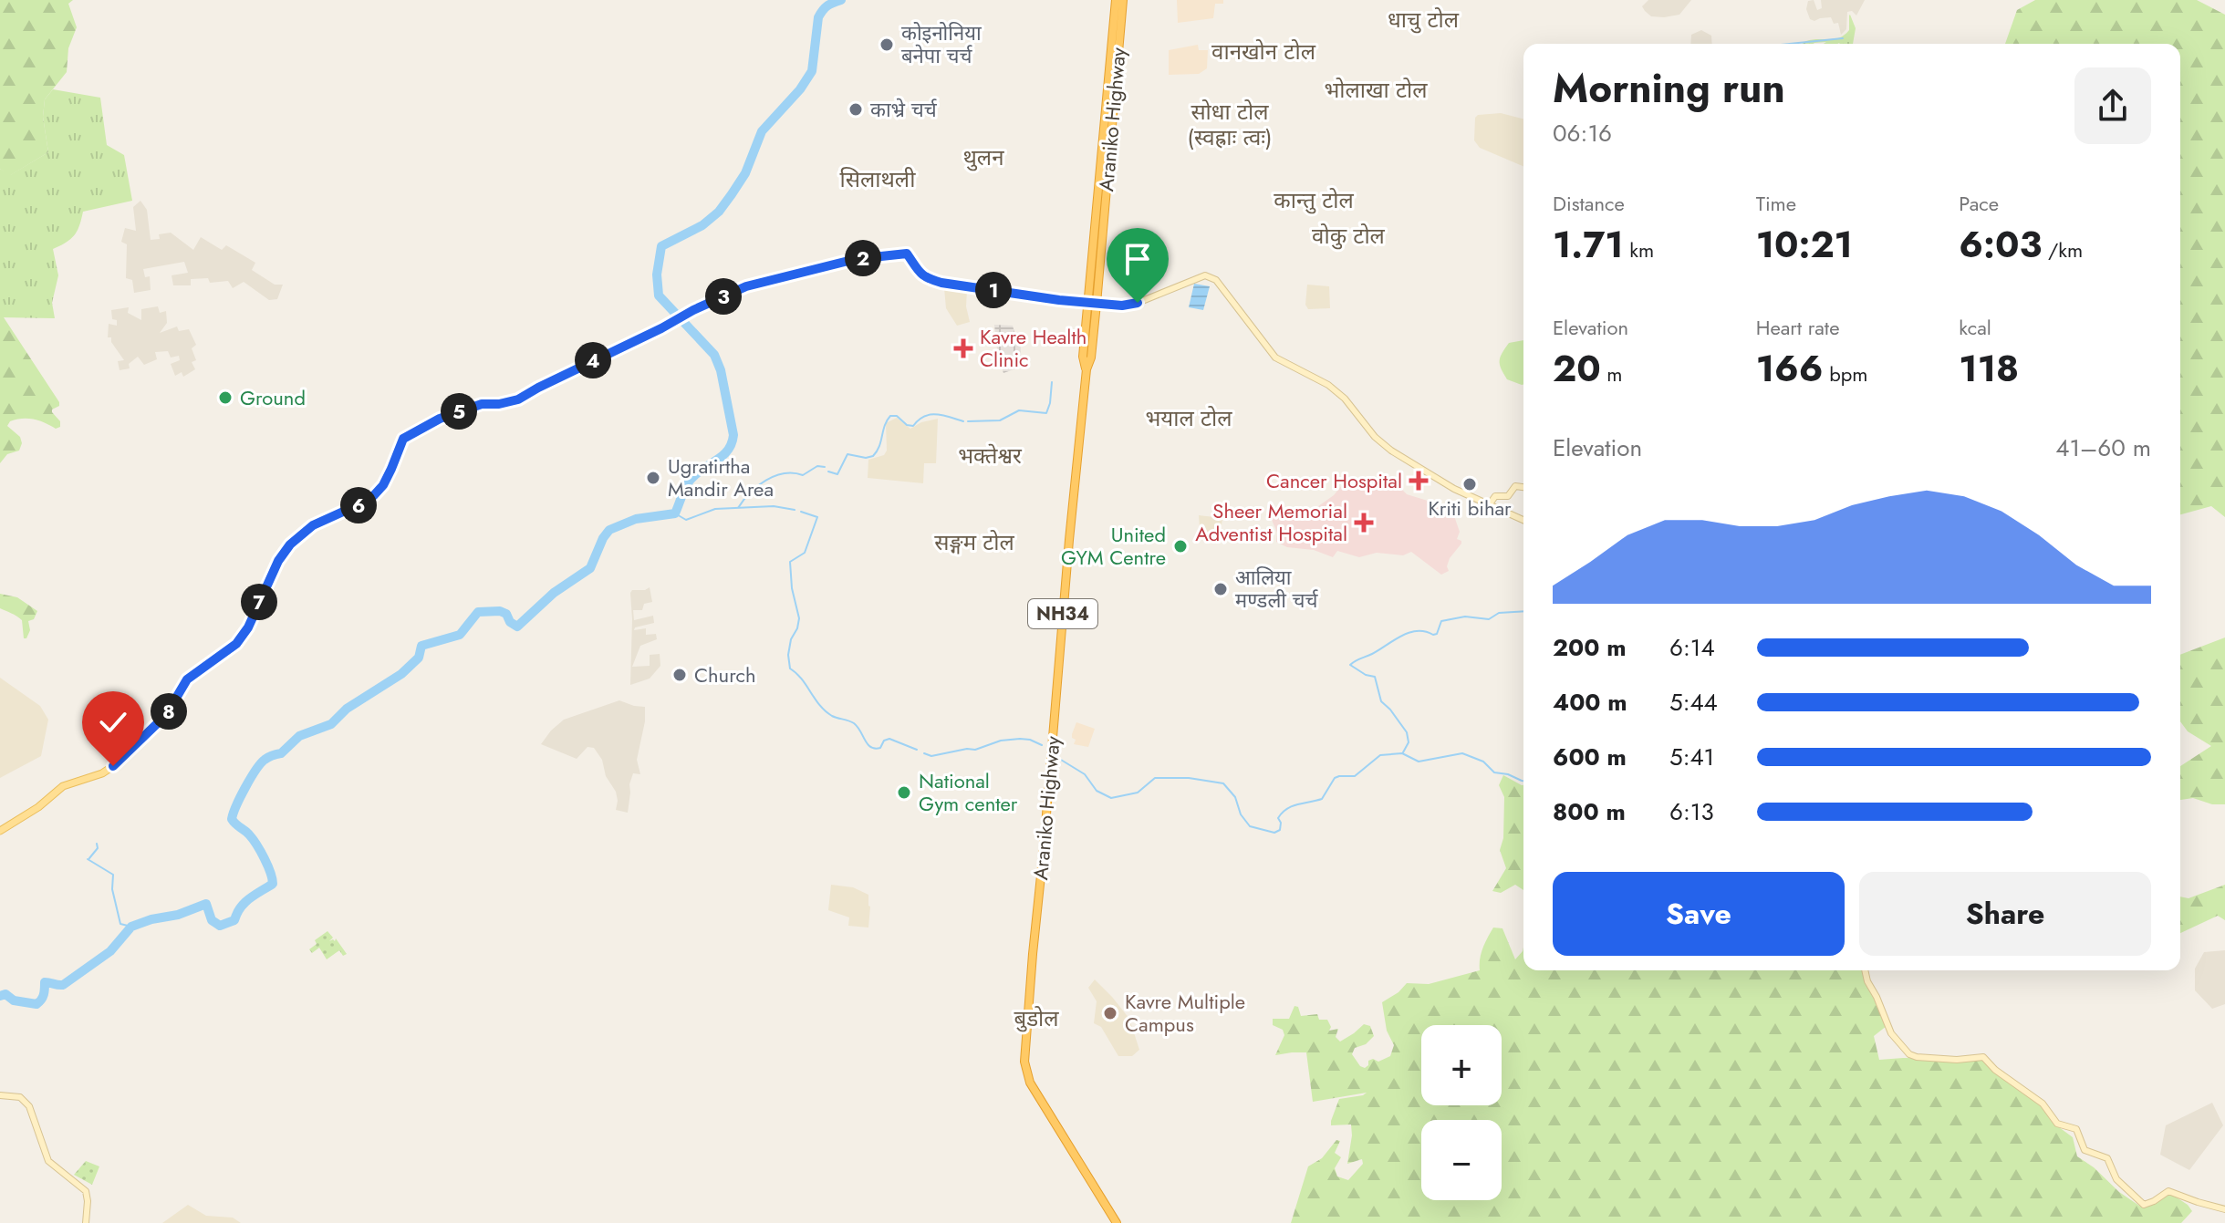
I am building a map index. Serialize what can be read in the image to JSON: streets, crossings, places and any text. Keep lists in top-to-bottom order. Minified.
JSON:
{"streets":{"highway":["Araniko Highway","NH34"]},"districts":["धाचु टोल","वानखोन टोल","भोलाखा टोल","सोधा टोल (स्वह्राः त्वः)","थुलन","सिलाथली","कान्तु टोल","वोकु टोल","भयाल टोल","भक्तेश्वर","सङ्गम टोल","बुडोल"],"places":{"other":["कोइनोनिया बनेपा चर्च","काभ्रे चर्च","Ground","Ugratirtha Mandir Area","Kriti bihar","United GYM Centre","आलिया मण्डली चर्च","Church","National Gym center","Kavre Multiple Campus"],"health":["Kavre Health Clinic","Cancer Hospital","Sheer Memorial Adventist Hospital"]},"page":{"heading":["Morning run","06:16"],"stats":[["Distance","1.71 km"],["Time","10:21"],["Pace","6:03 /km"],["Elevation","20 m"],["Heart rate","166 bpm"],["kcal","118"]],"pins":["2","1","3","4","5","6","7","8"],"chart":["Elevation","41–60 m"],"list":[{"name":"200 m","note":"6:14"},{"name":"400 m","note":"5:44"},{"name":"600 m","note":"5:41"},{"name":"800 m","note":"6:13"}],"buttons":["Save","Share"],"map_buttons":["+","−"]}}
